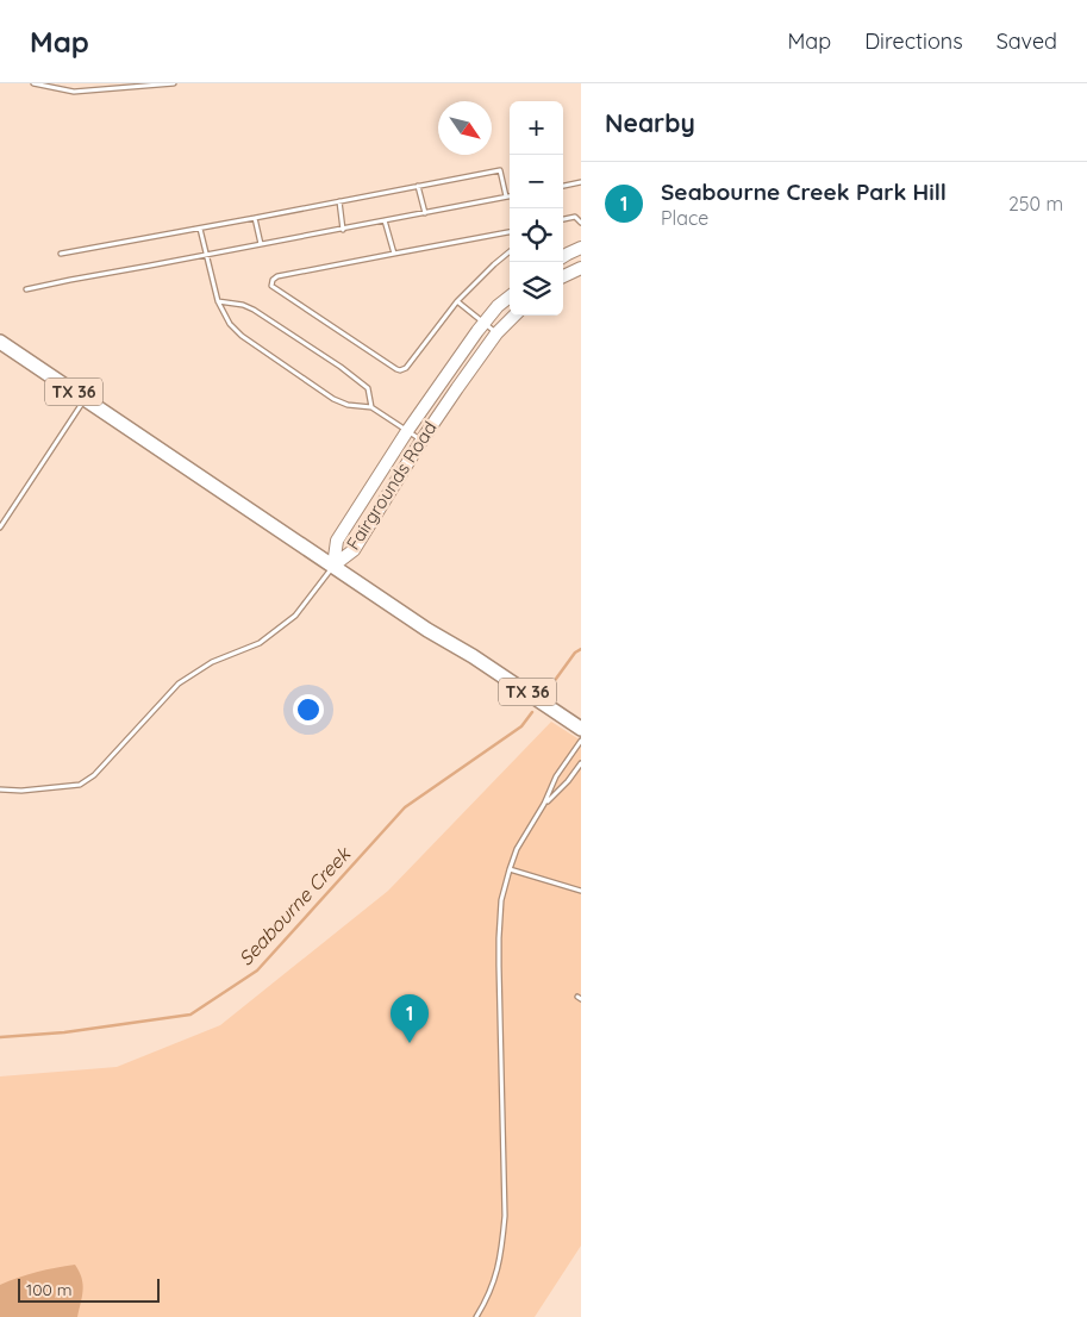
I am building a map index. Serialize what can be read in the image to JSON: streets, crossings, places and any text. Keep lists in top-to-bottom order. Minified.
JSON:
{"streets":{"main road":["TX 36"],"street":["Fairgrounds Road"]},"crossings":[["TX 36","Fairgrounds Road"]],"water":["Seabourne Creek"],"scale_bar":"100 m","north":"bottom right","page":{"header":"Map","nav":["Map","Directions","Saved"],"heading":"Nearby","map_buttons":["+","−"],"list":[{"mark":"1","name":"Seabourne Creek Park Hill","note":"Place","value":"250 m"}],"pins":"1","scale":"100 m"}}
